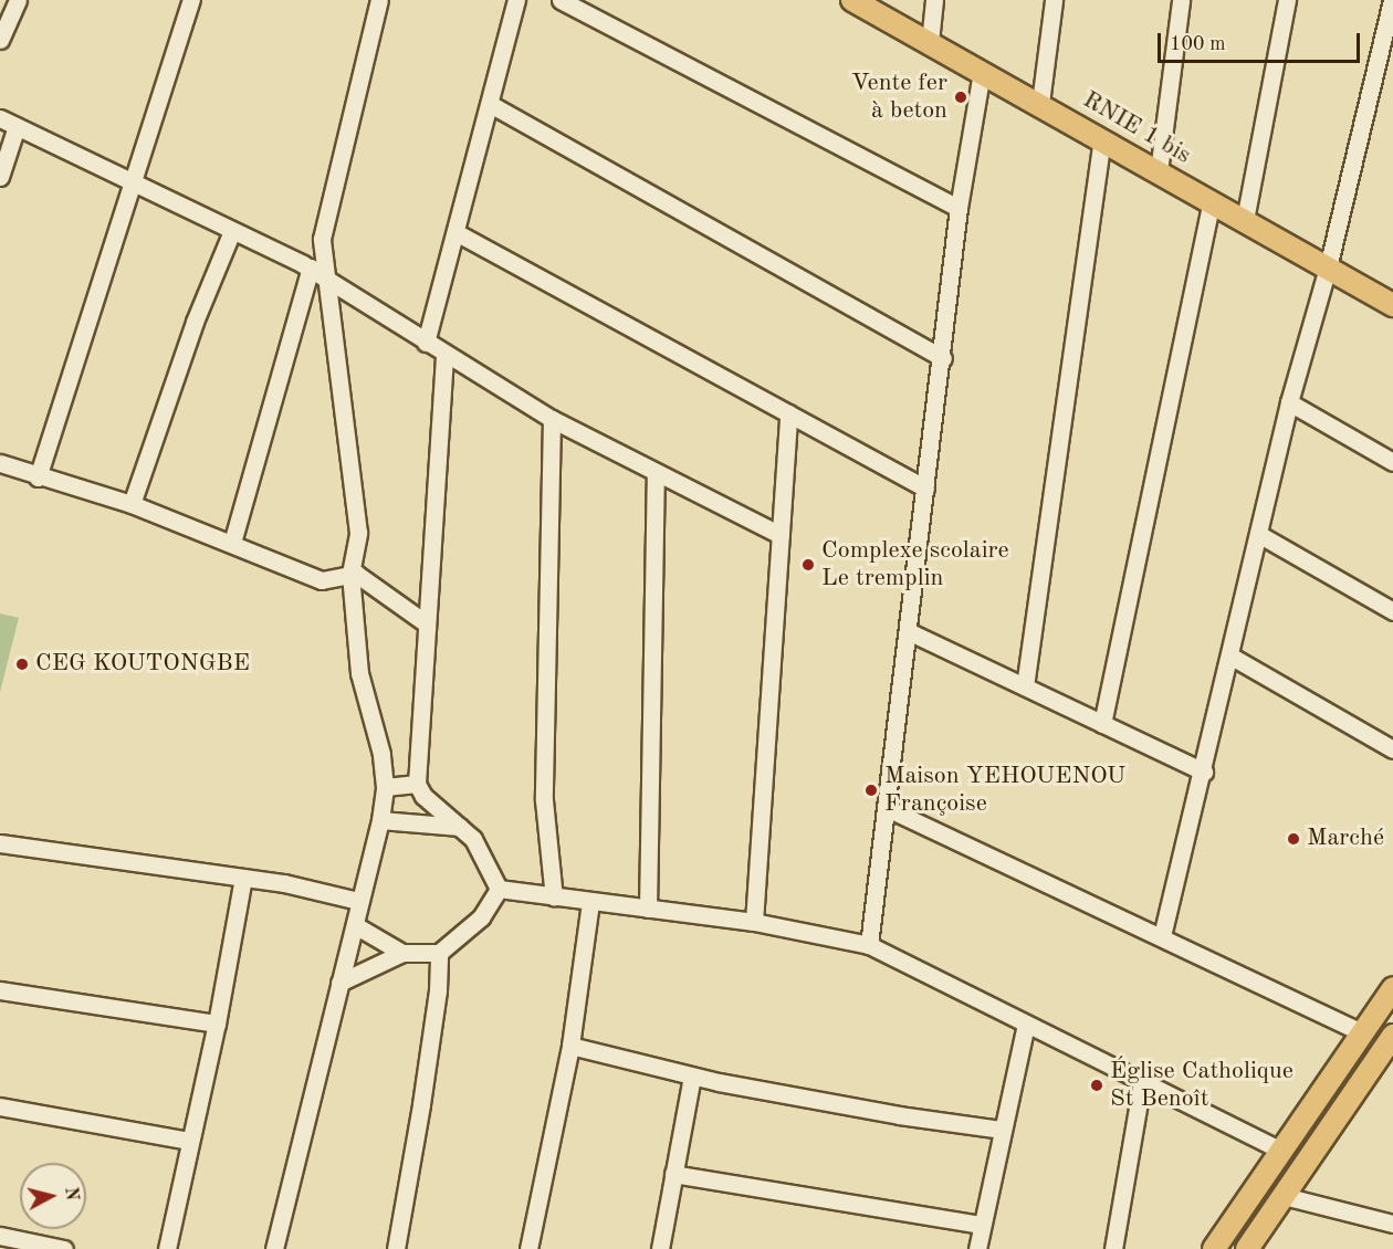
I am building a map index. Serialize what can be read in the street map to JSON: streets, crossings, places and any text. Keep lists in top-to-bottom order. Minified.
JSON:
{"streets":{"main road":["RNIE 1 bis"]},"places":["Vente fer à beton","Complexe scolaire Le tremplin","CEG KOUTONGBE","Maison YEHOUENOU Françoise","Marché","Église Catholique St Benoît"],"scale_bar":"100 m","north":"right"}
